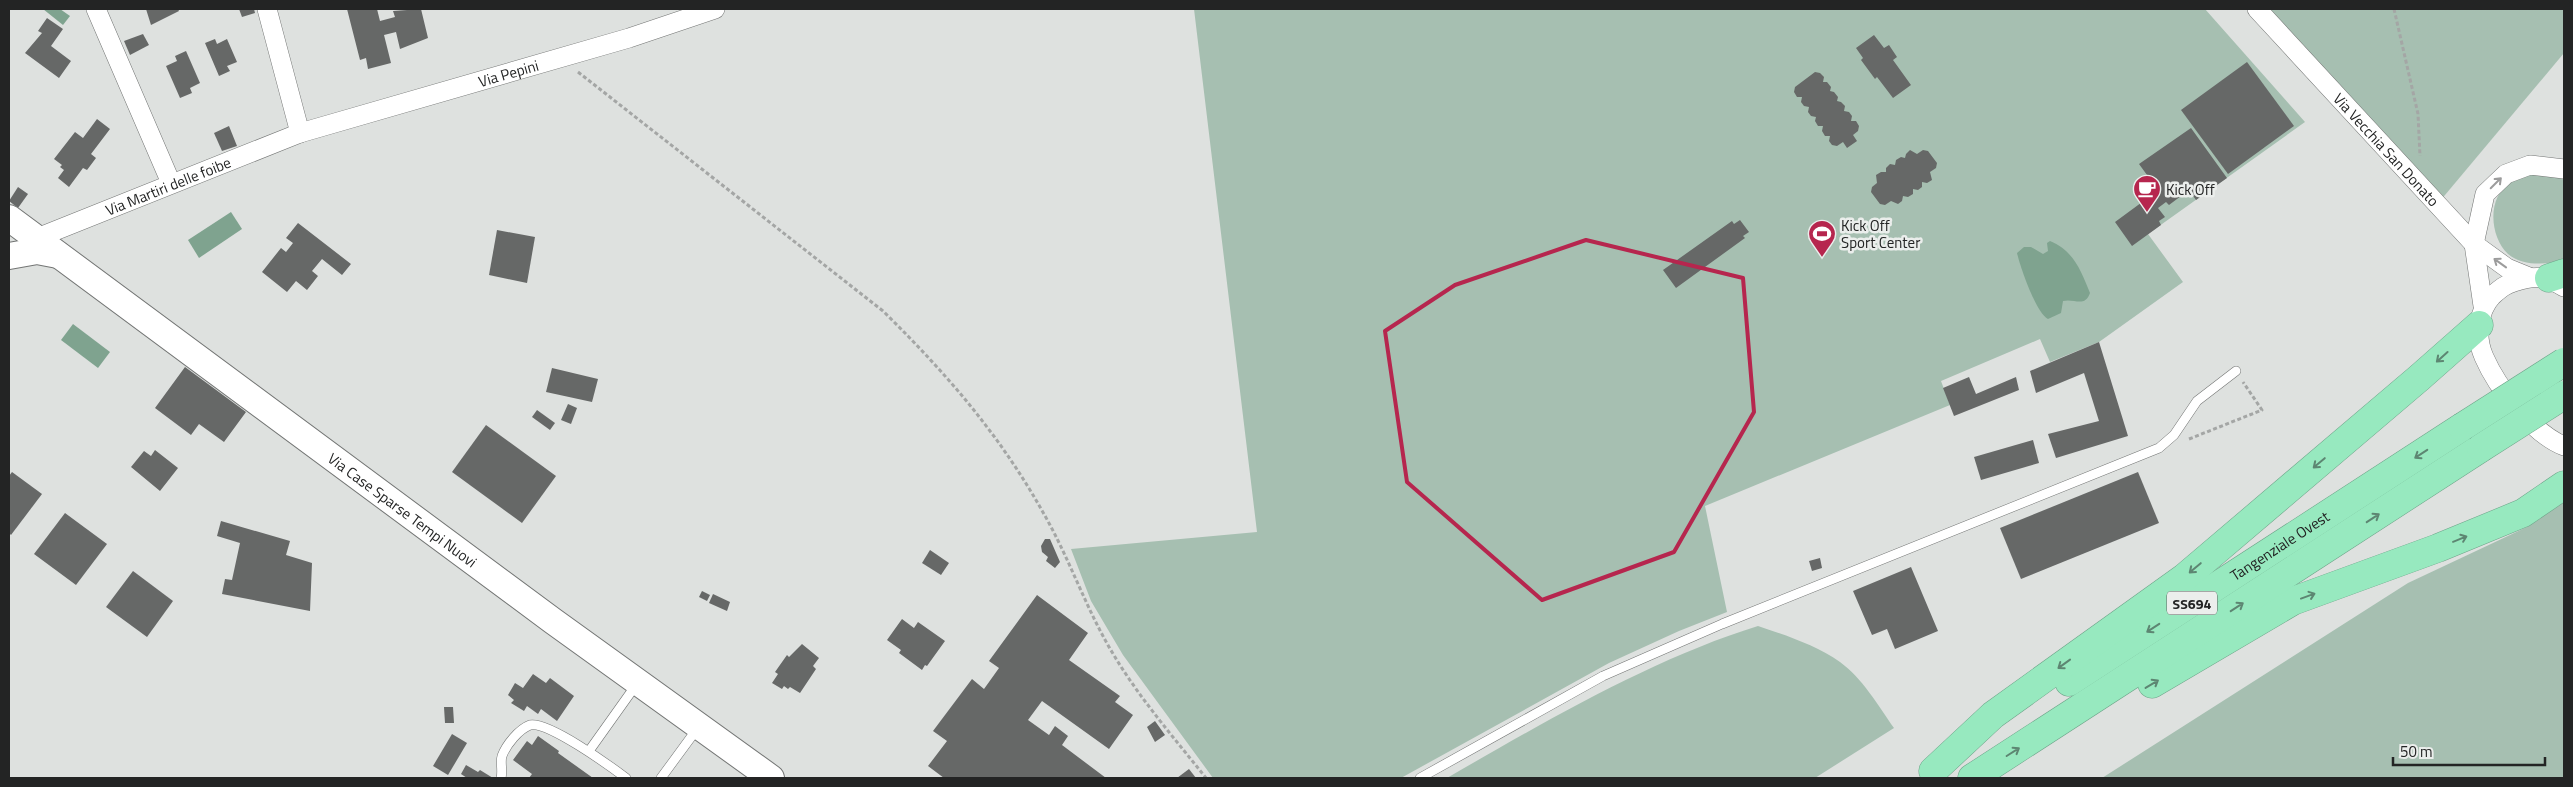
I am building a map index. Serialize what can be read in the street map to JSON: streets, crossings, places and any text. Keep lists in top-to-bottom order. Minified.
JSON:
{"streets":{"highway":["Tangenziale Ovest","SS694"],"street":["Via Pepini","Via Vecchia San Donato","Via Martiri delle foibe","Via Case Sparse Tempi Nuovi"]},"crossings":[["Via Pepini","Via Martiri delle foibe"],["Via Martiri delle foibe","Via Case Sparse Tempi Nuovi"]],"places":{"cafe":["Kick Off"],"sports":["Kick Off Sport Center"]},"scale_bar":"50 m"}
